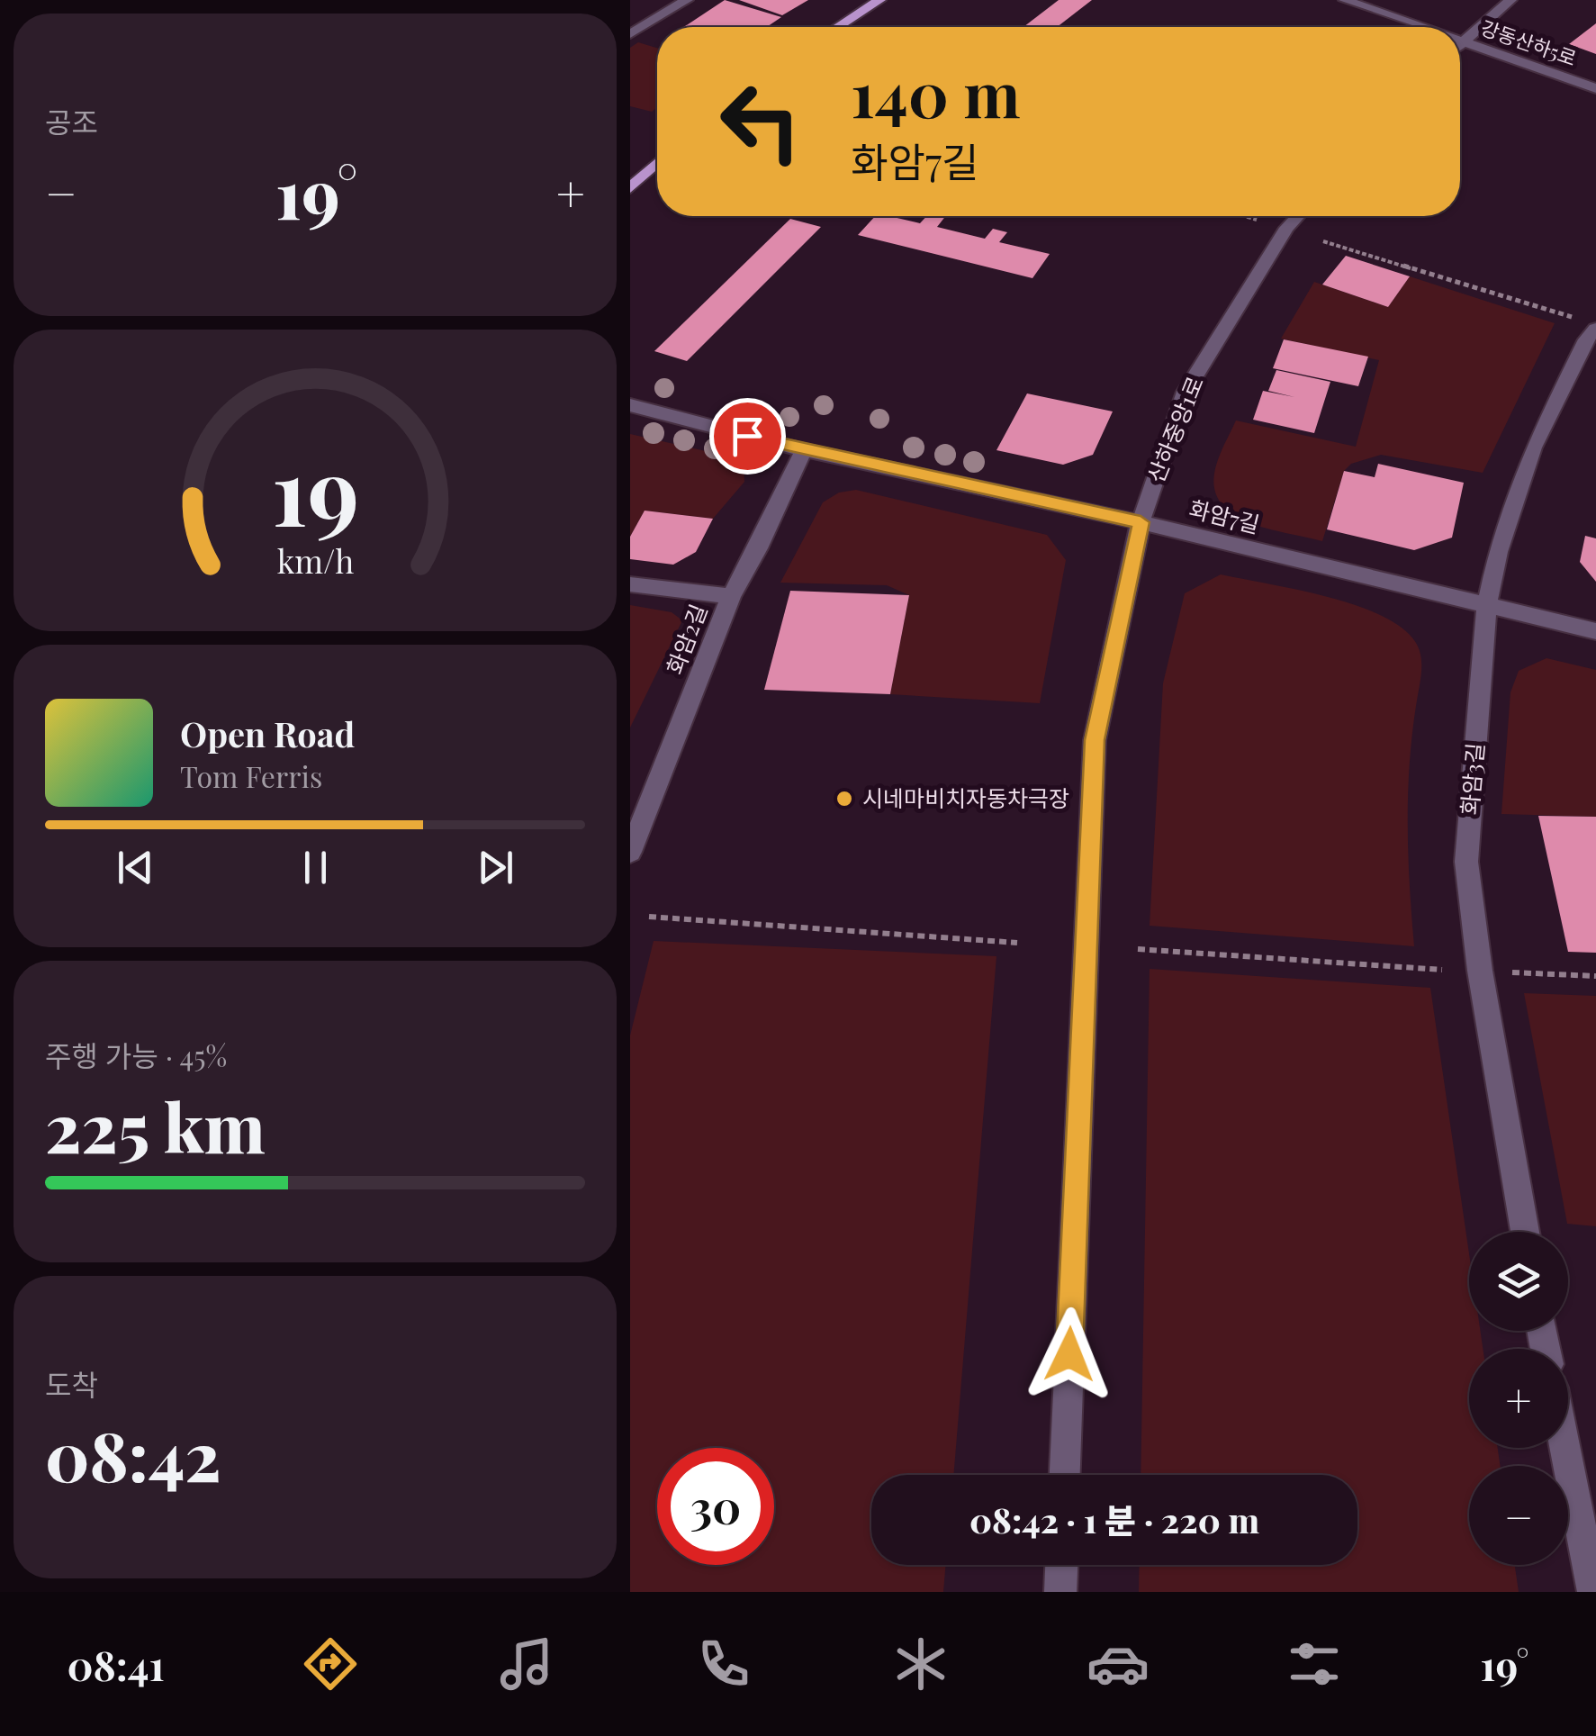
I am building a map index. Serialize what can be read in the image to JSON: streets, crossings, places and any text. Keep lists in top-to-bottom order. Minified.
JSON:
{"streets":{"street":["강동산하5로","산하중앙1로","화암7길","화암2길","화암3길"]},"crossings":[["산하중앙1로","화암7길"],["화암7길","화암2길"],["화암7길","화암3길"]],"places":["시네마비치자동차극장"],"page":{"tile":["공조",["주행 가능 · 45%","225 km"],["도착","08:42"]],"turn":["140 m","화암7길"],"heat":["−","19°","+"],"song":["Open Road","Tom Ferris"],"map_buttons":["+","−"],"limit":"30","trip":"08:42 · 1 분 · 220 m","tabs":["08:41","19°"],"gauge":["19","km/h"]}}
